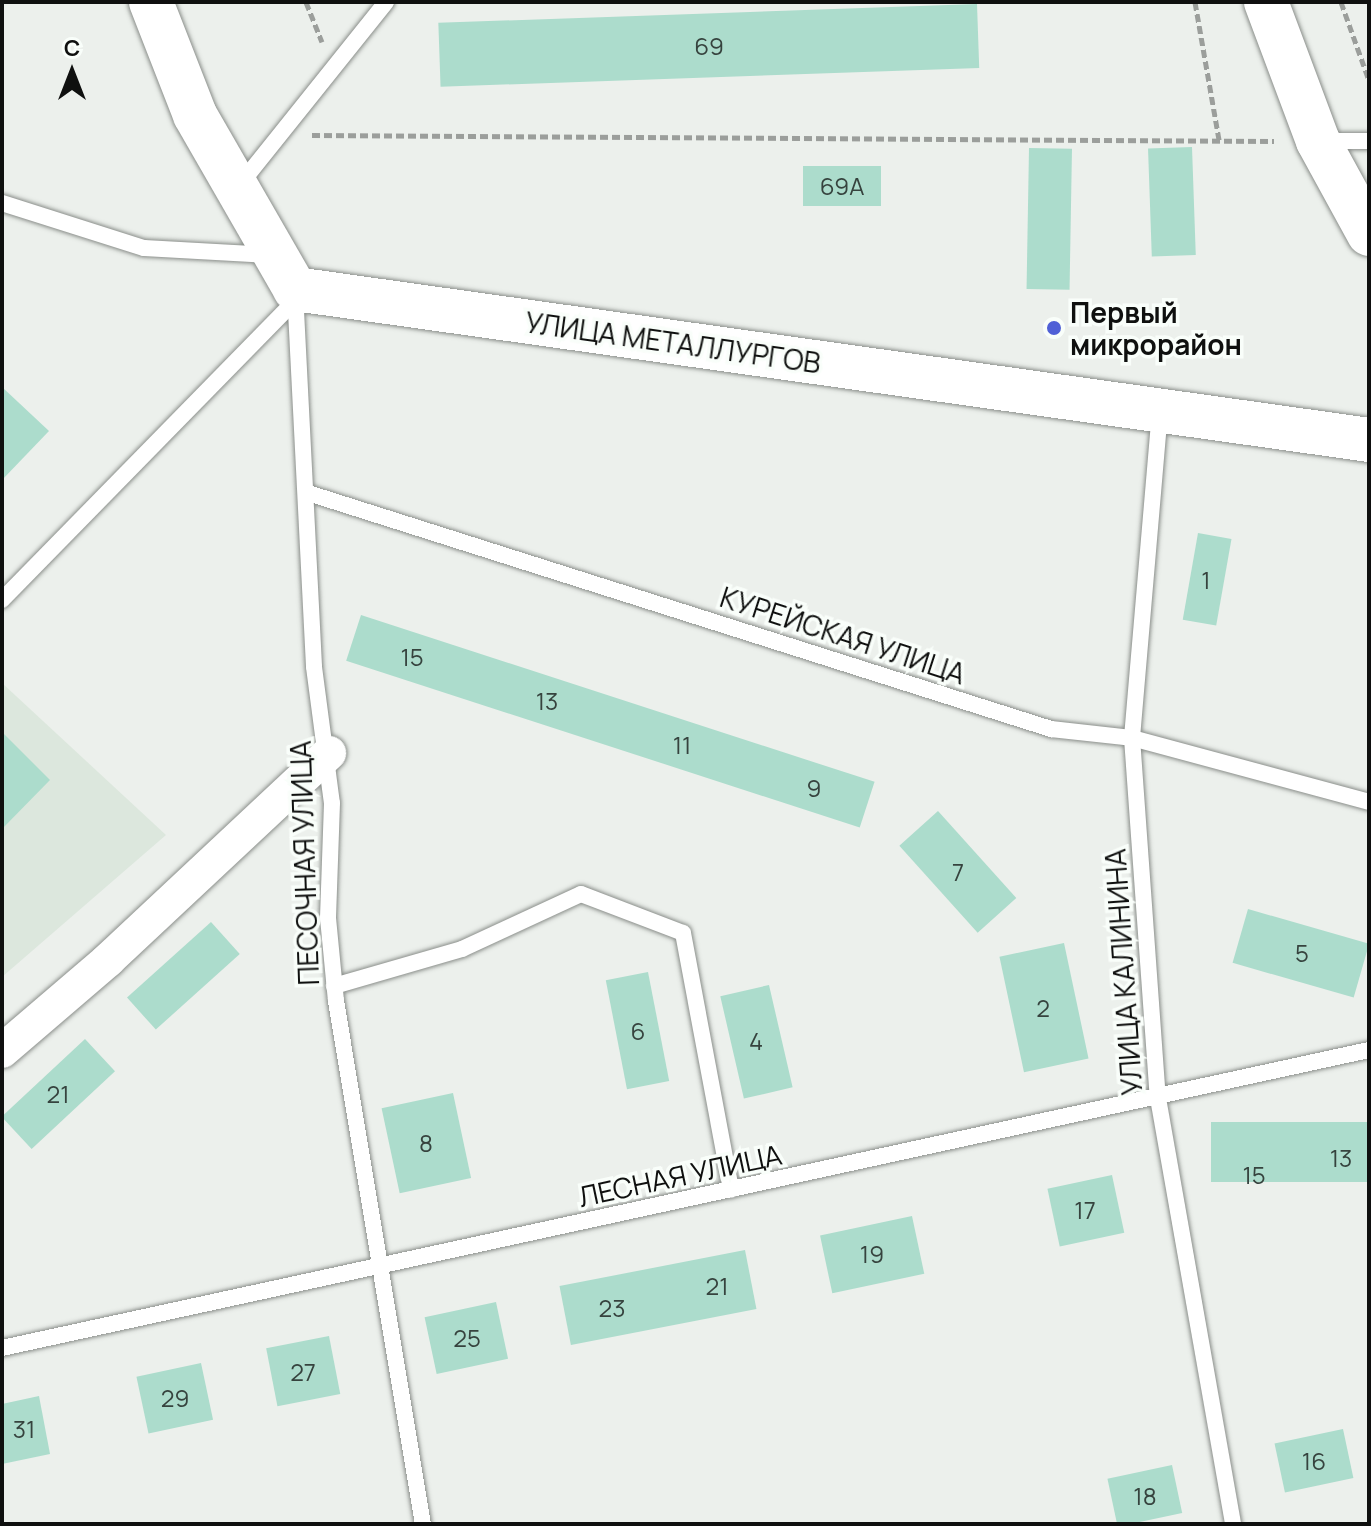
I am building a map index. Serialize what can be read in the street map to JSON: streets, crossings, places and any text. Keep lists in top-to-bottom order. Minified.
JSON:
{"streets":{"street":["УЛИЦА МЕТАЛЛУРГОВ"],"lane":["КУРЕЙСКАЯ УЛИЦА","ПЕСОЧНАЯ УЛИЦА","УЛИЦА КАЛИНИНА","ЛЕСНАЯ УЛИЦА"]},"crossings":[["УЛИЦА МЕТАЛЛУРГОВ","ПЕСОЧНАЯ УЛИЦА"],["УЛИЦА МЕТАЛЛУРГОВ","УЛИЦА КАЛИНИНА"],["КУРЕЙСКАЯ УЛИЦА","ПЕСОЧНАЯ УЛИЦА"],["КУРЕЙСКАЯ УЛИЦА","УЛИЦА КАЛИНИНА"],["ПЕСОЧНАЯ УЛИЦА","ЛЕСНАЯ УЛИЦА"],["УЛИЦА КАЛИНИНА","ЛЕСНАЯ УЛИЦА"]],"places":["Первый микрорайон"],"house_numbers":["69","69А","1","15","13","11","9","7","5","2","6","4","21","8","13","15","17","19","21","23","25","27","29","31","16","18"],"north":"top"}
